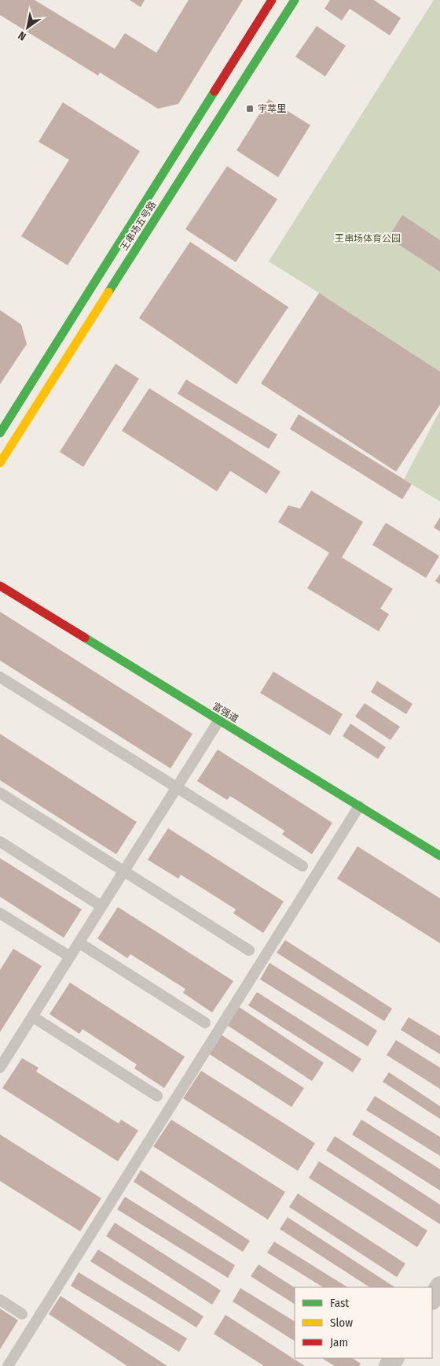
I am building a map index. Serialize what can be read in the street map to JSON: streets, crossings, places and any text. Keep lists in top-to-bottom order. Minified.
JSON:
{"streets":{"street":["王串场五号路","富强道"]},"parks":["王串场体育公园"],"places":{"transit":["宇萃里"]},"legend":["Fast","Slow","Jam"],"north":"bottom left"}
